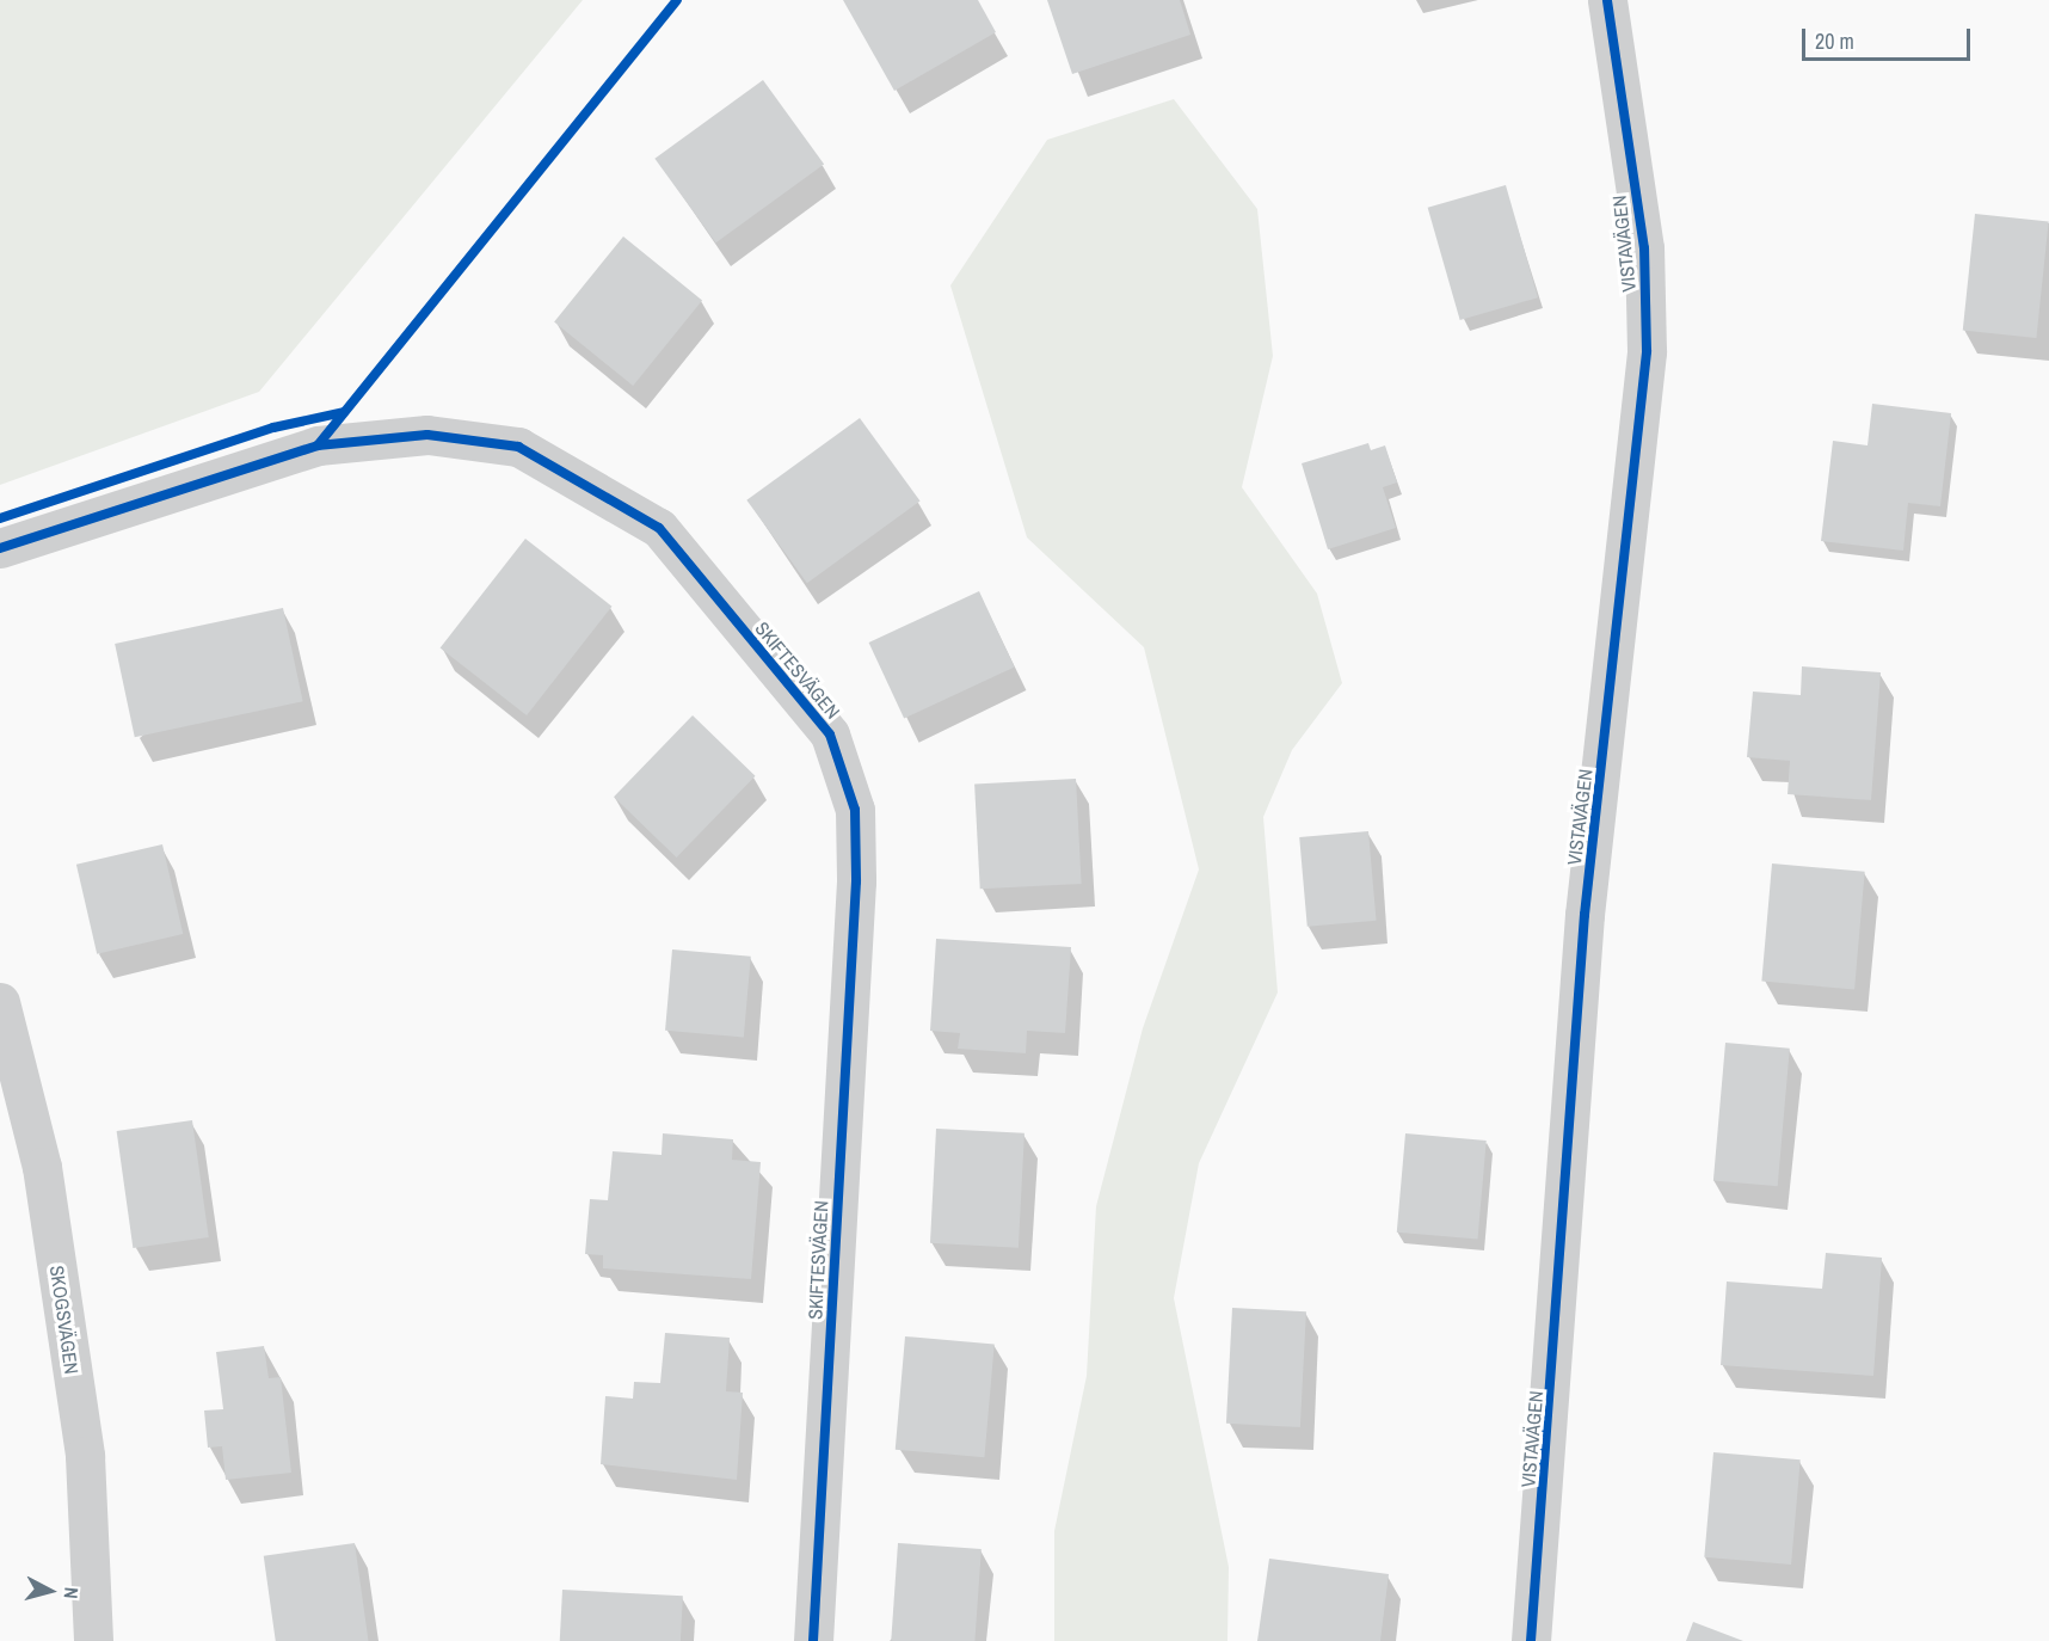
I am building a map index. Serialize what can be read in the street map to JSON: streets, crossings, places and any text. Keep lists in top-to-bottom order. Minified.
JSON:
{"streets":{"street":["VISTAVÄGEN","SKIFTESVÄGEN","SKOGSVÄGEN"]},"scale_bar":"20 m","north":"right"}
